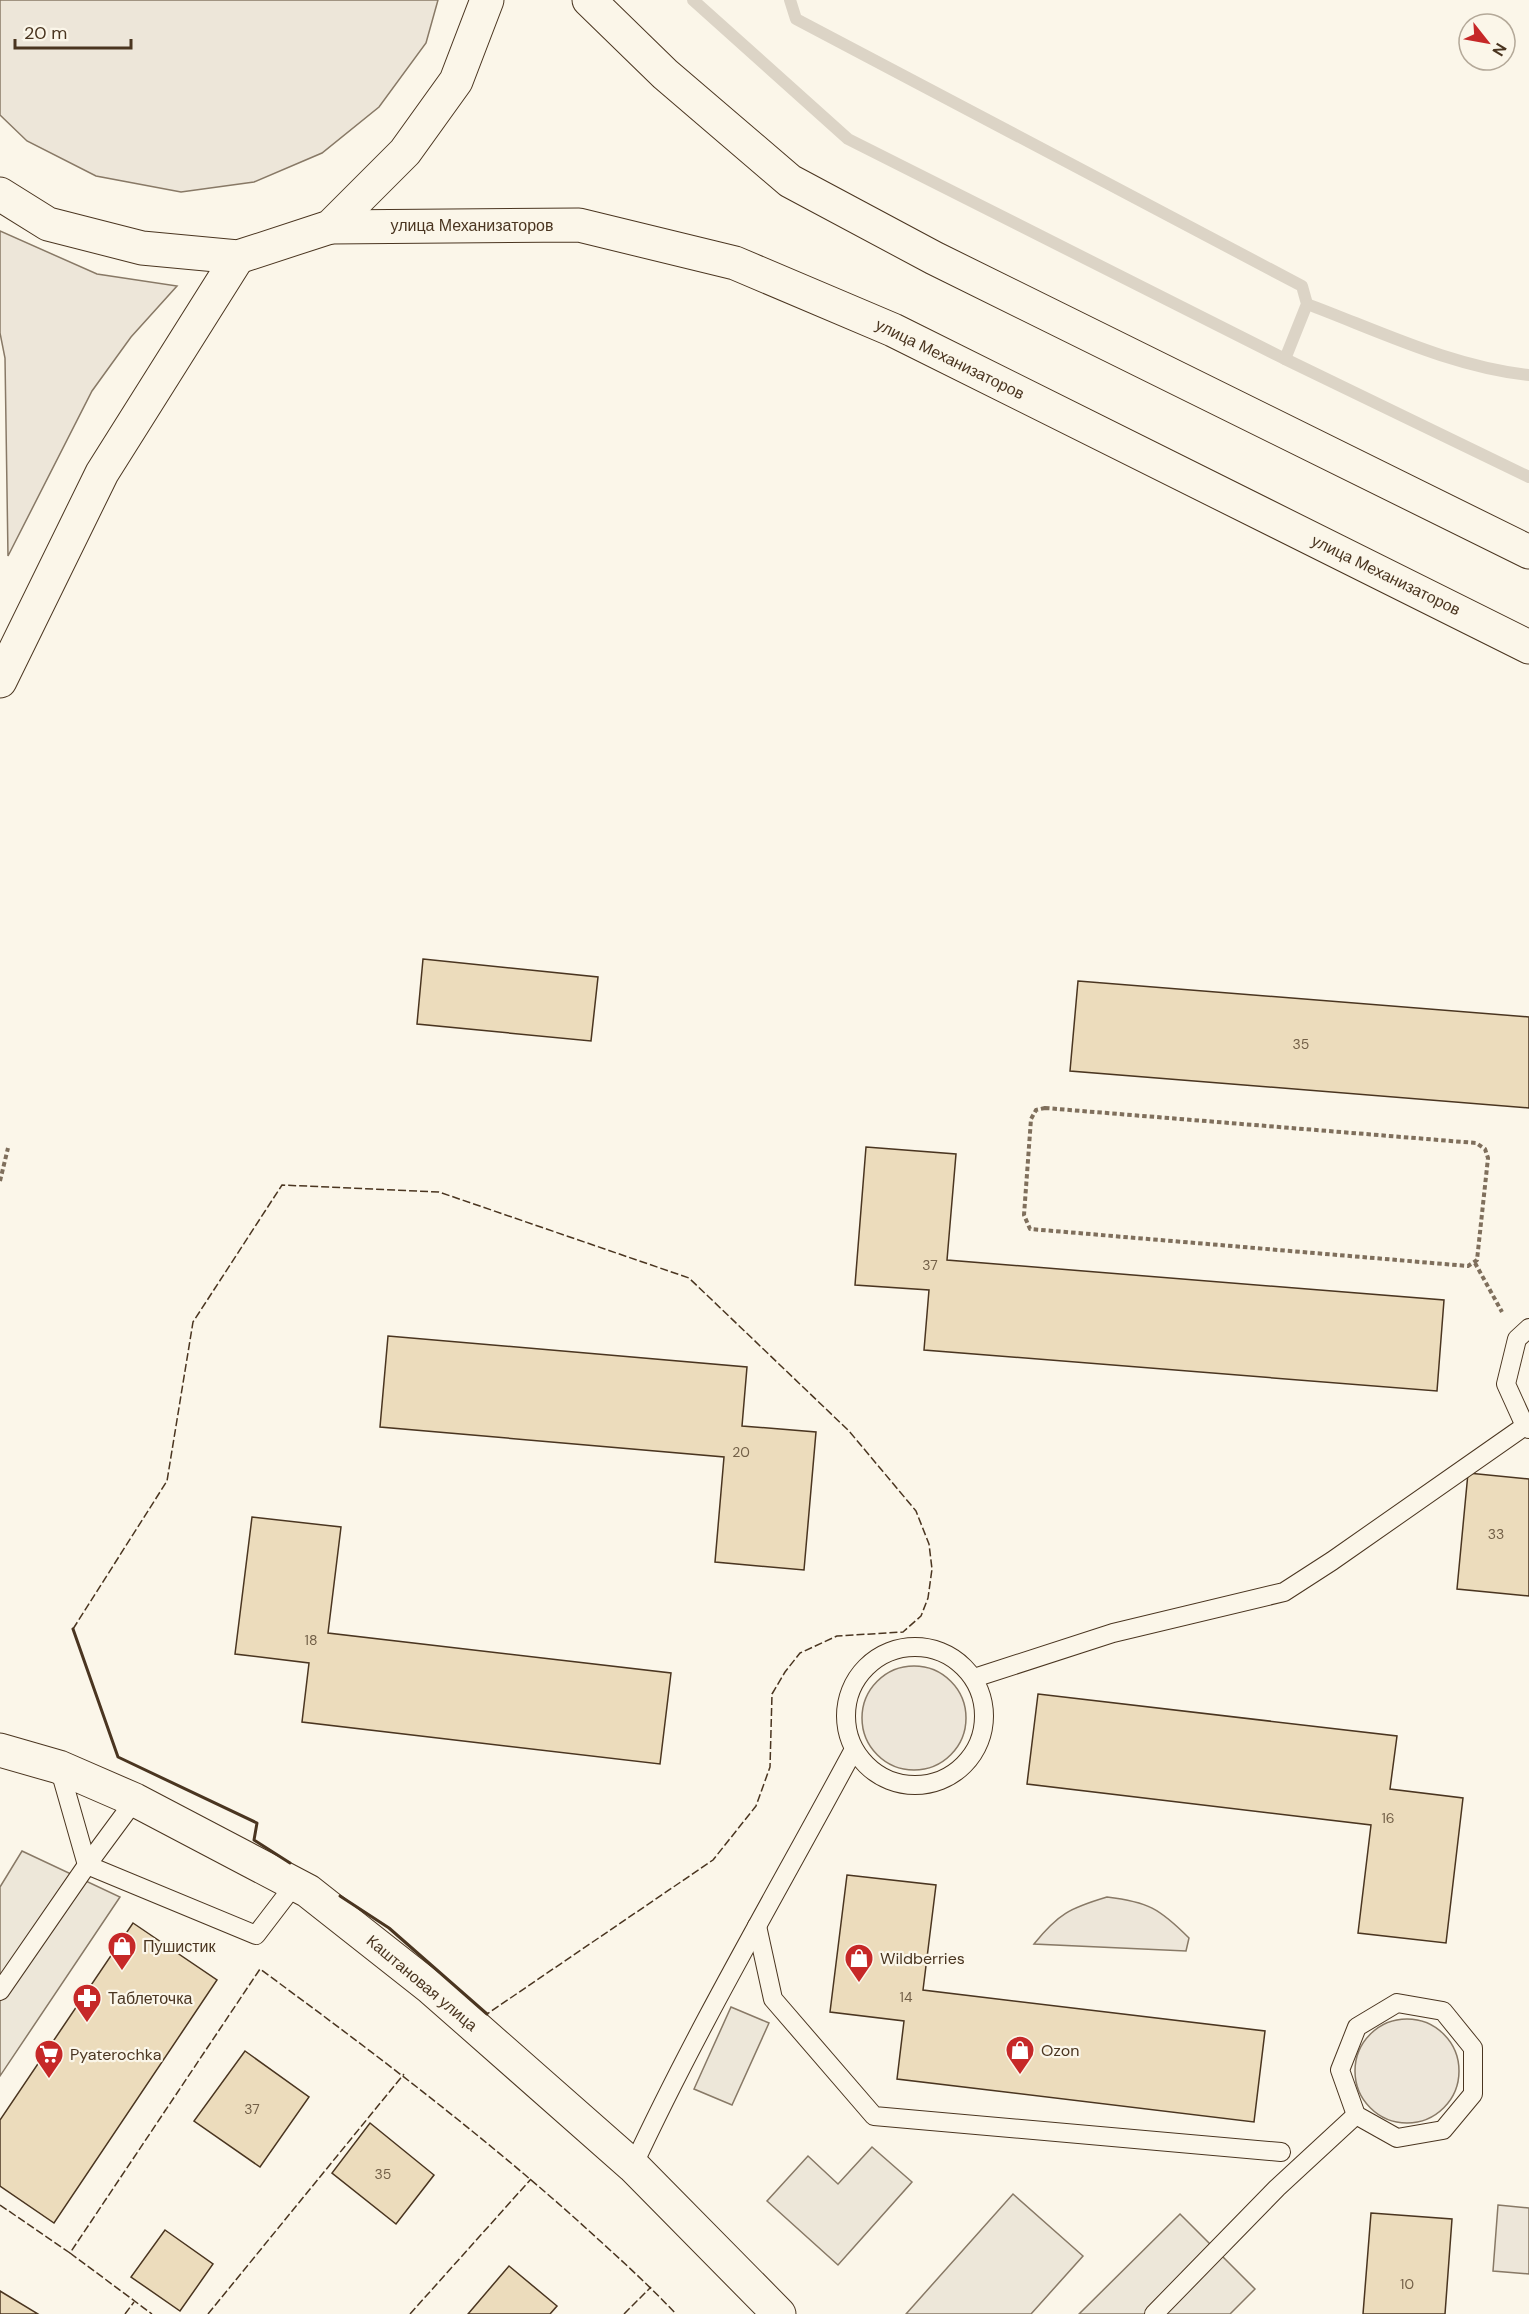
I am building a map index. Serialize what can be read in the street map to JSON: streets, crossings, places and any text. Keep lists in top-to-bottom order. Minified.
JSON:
{"streets":{"main road":["улица Механизаторов","Каштановая улица"]},"places":{"shop":["Пушистик","Wildberries","Ozon"],"pharmacy":["Таблеточка"],"supermarket":["Pyaterochka"]},"house_numbers":["35","37","20","33","18","16","14","37","35","10"],"scale_bar":"20 m","north":"bottom right"}
